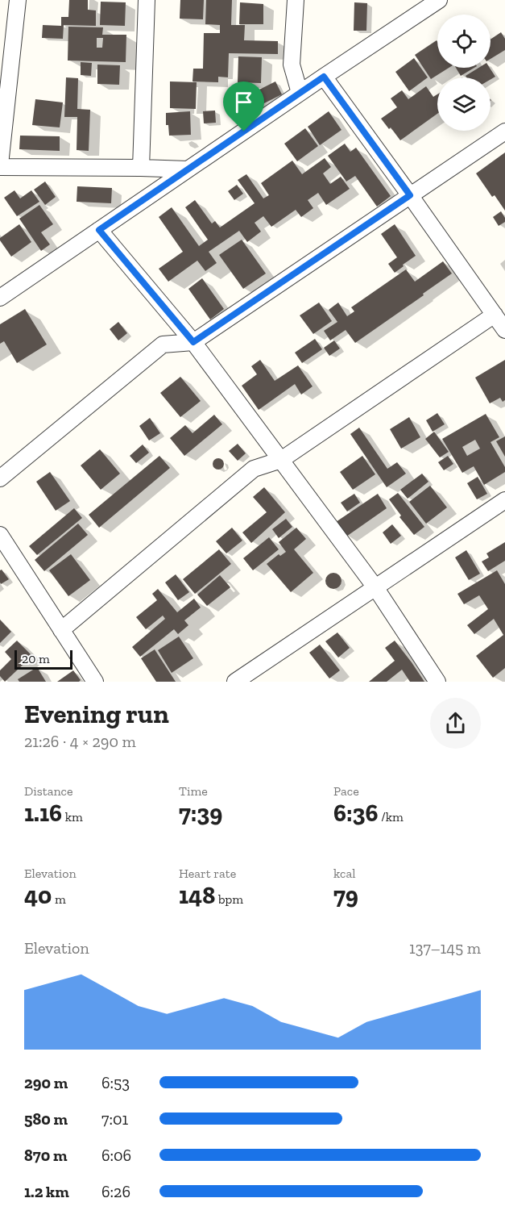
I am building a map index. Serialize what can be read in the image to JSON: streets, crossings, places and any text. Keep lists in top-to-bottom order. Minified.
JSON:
{"scale_bar":"20 m","page":{"scale":"20 m","heading":["Evening run","21:26 · 4 × 290 m"],"stats":[["Distance","1.16 km"],["Time","7:39"],["Pace","6:36 /km"],["Elevation","40 m"],["Heart rate","148 bpm"],["kcal","79"]],"chart":["Elevation","137–145 m"],"list":[{"name":"290 m","note":"6:53"},{"name":"580 m","note":"7:01"},{"name":"870 m","note":"6:06"},{"name":"1.2 km","note":"6:26"}]}}
